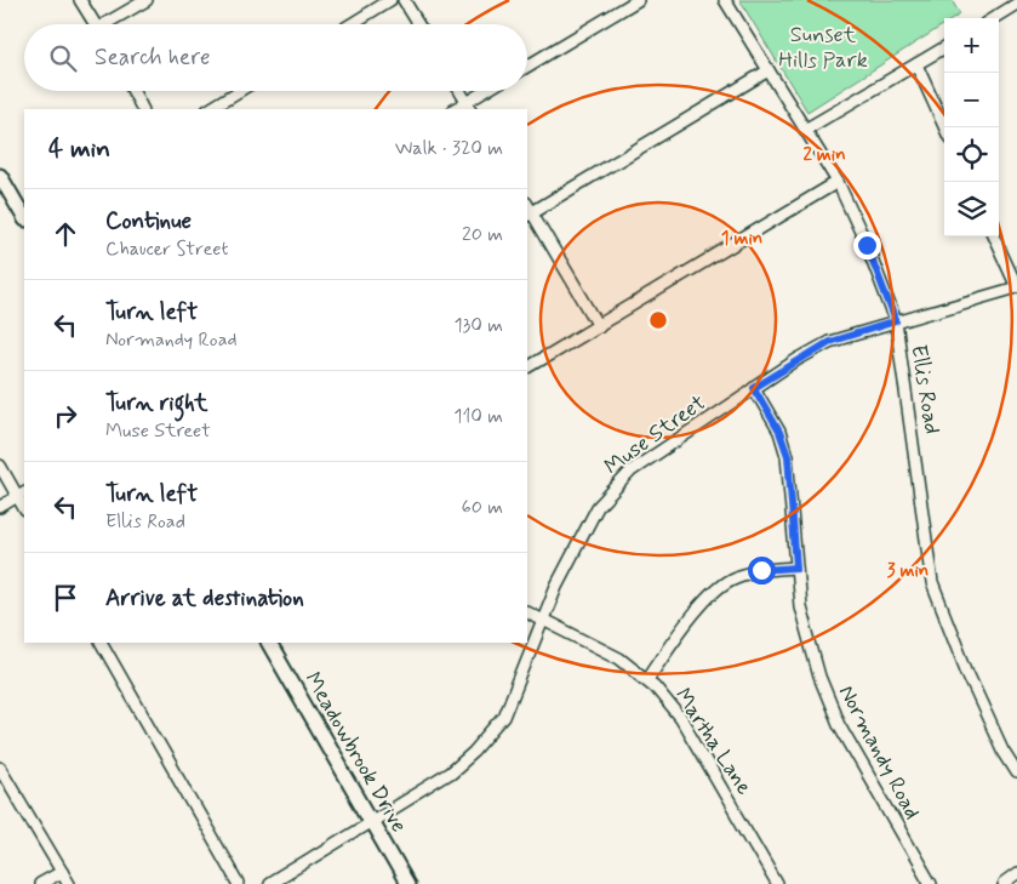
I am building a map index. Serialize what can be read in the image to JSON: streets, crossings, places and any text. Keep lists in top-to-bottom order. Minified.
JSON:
{"streets":{"main road":["Meadowbrook Drive"],"street":["Ellis Road","Muse Street","Martha Lane","Normandy Road"]},"crossings":[["Ellis Road","Muse Street"],["Muse Street","Martha Lane"],["Muse Street","Meadowbrook Drive"],["Muse Street","Normandy Road"]],"parks":["Sunset Hills Park"],"page":{"map_buttons":["+","−"],"search":"Search here","heading":["4 min","Walk · 320 m"],"list":[["Continue","Chaucer Street","20 m"],["Turn left","Normandy Road","130 m"],["Turn right","Muse Street","110 m"],["Turn left","Ellis Road","60 m"],"Arrive at destination"]},"rings":["2 min","1 min","3 min"]}
